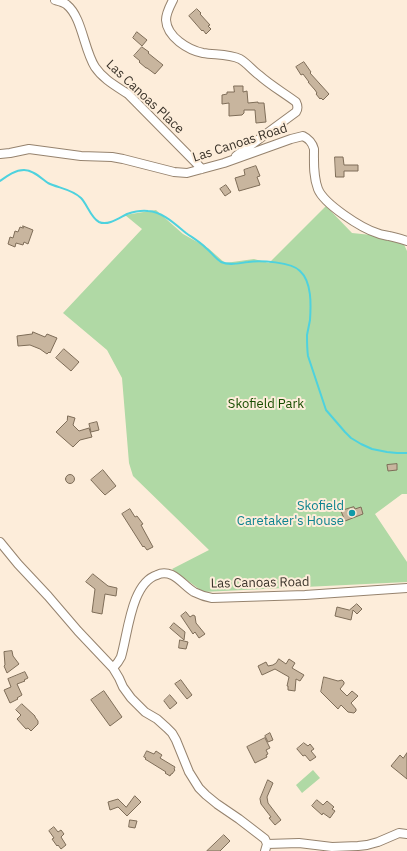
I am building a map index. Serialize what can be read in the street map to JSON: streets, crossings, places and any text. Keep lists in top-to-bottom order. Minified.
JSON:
{"streets":{"street":["Las Canoas Place","Las Canoas Road"]},"crossings":[["Las Canoas Place","Las Canoas Road"]],"parks":["Skofield Park"],"places":["Skofield Caretaker's House"]}
